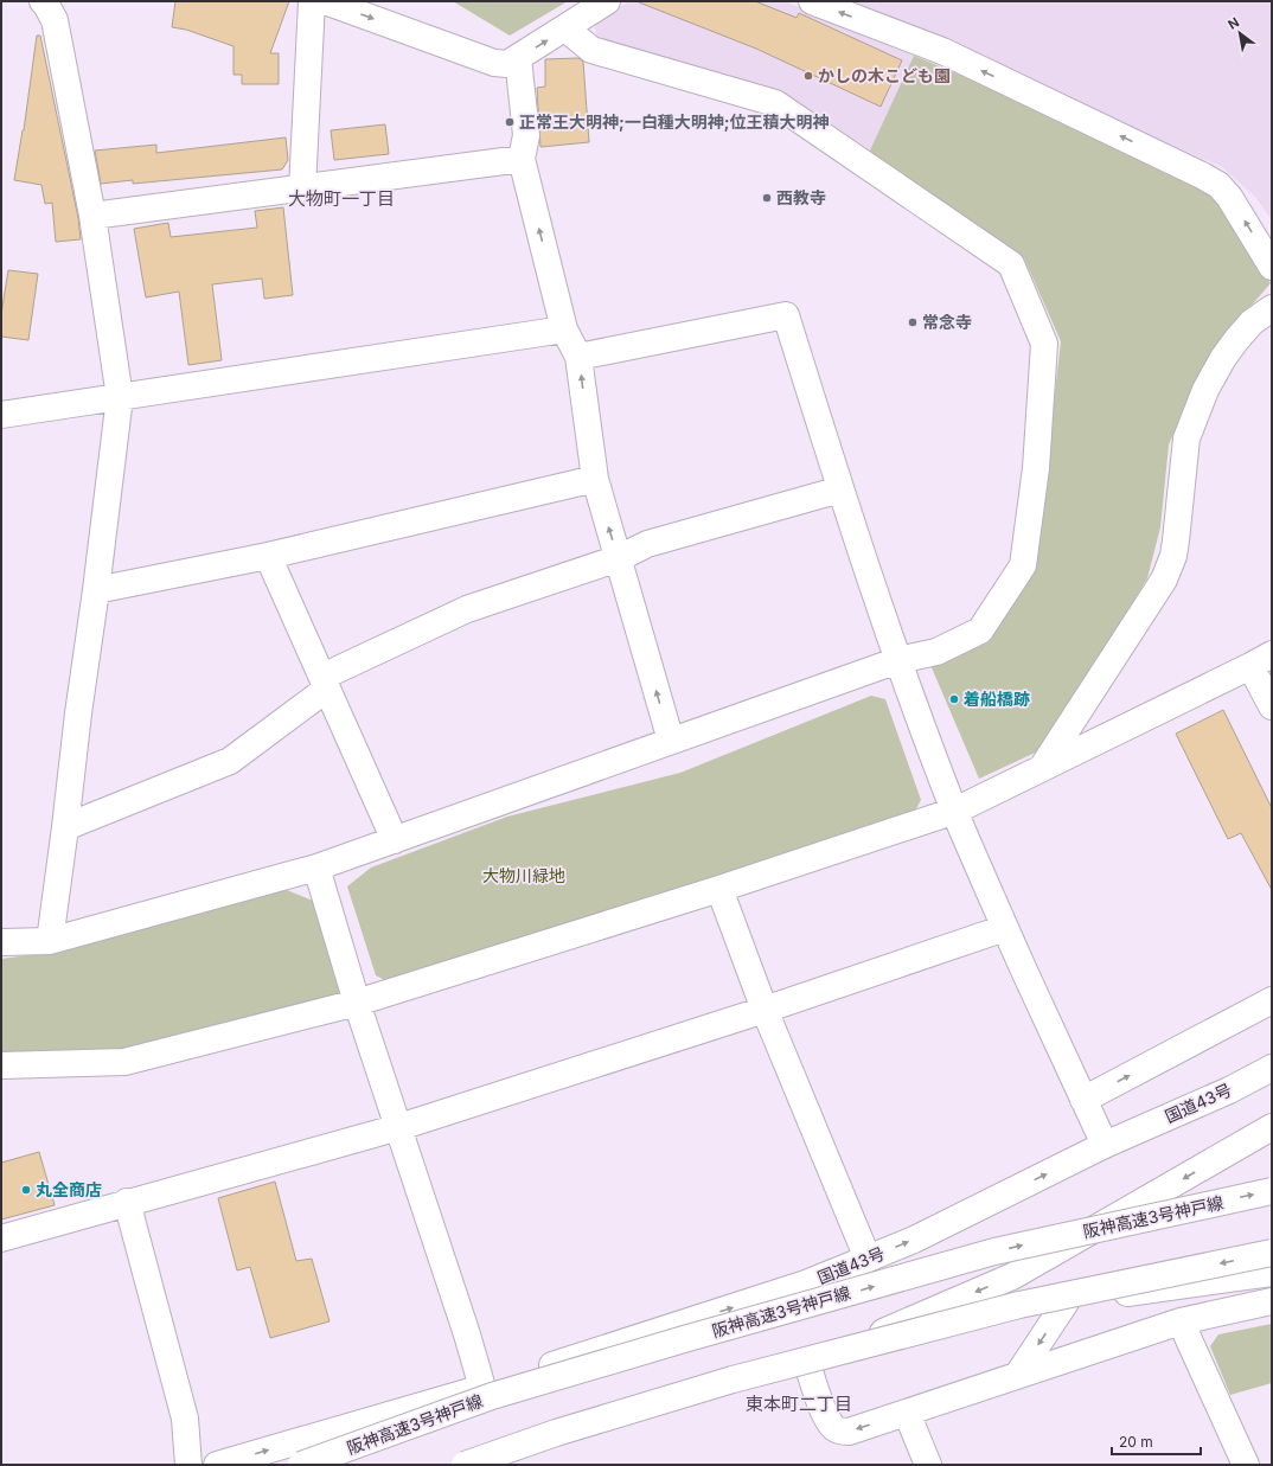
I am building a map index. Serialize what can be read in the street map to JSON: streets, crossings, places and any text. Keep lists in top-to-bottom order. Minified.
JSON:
{"streets":{"main road":["国道43号","阪神高速3号神戸線"]},"districts":["大物町一丁目","東本町二丁目"],"parks":["大物川緑地"],"places":["かしの木こども園","正常王大明神;一白種大明神;位王積大明神","西教寺","常念寺","着船橋跡","丸全商店"],"scale_bar":"20 m","north":"top left"}
